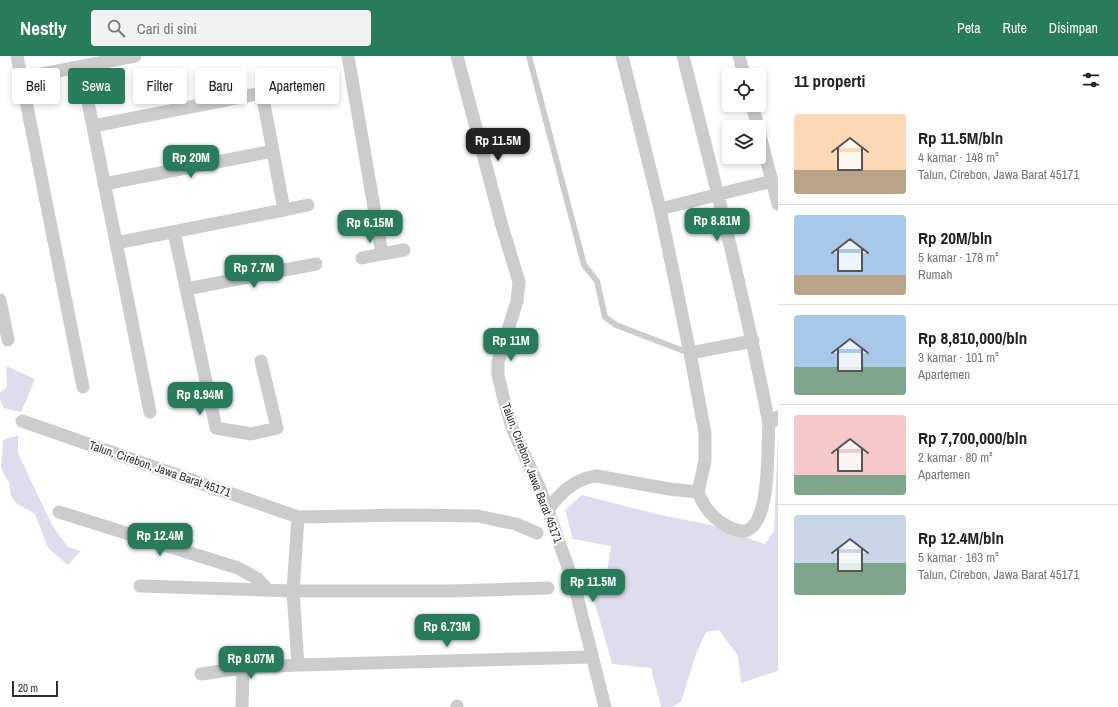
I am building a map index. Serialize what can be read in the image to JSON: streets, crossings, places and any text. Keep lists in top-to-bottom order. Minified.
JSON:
{"streets":{"street":["Talun, Cirebon, Jawa Barat 45171"]},"scale_bar":"20 m","page":{"header":"Nestly","search":"Cari di sini","nav":["Peta","Rute","Disimpan"],"heading":"11 properti","chip":["Beli","Sewa","Filter","Baru","Apartemen"],"list":[{"name":"Rp 11.5M/bln","note":"4 kamar · 148 m² · Talun, Cirebon, Jawa Barat 45171"},{"name":"Rp 20M/bln","note":"5 kamar · 178 m² · Rumah"},{"name":"Rp 8,810,000/bln","note":"3 kamar · 101 m² · Apartemen"},{"name":"Rp 7,700,000/bln","note":"2 kamar · 80 m² · Apartemen"},{"name":"Rp 12.4M/bln","note":"5 kamar · 163 m² · Talun, Cirebon, Jawa Barat 45171"}],"price":["Rp 11.5M","Rp 20M","Rp 8.81M","Rp 6.15M","Rp 7.7M","Rp 11M","Rp 8.94M","Rp 12.4M","Rp 11.5M","Rp 6.73M","Rp 8.07M"],"scale":"20 m"}}
